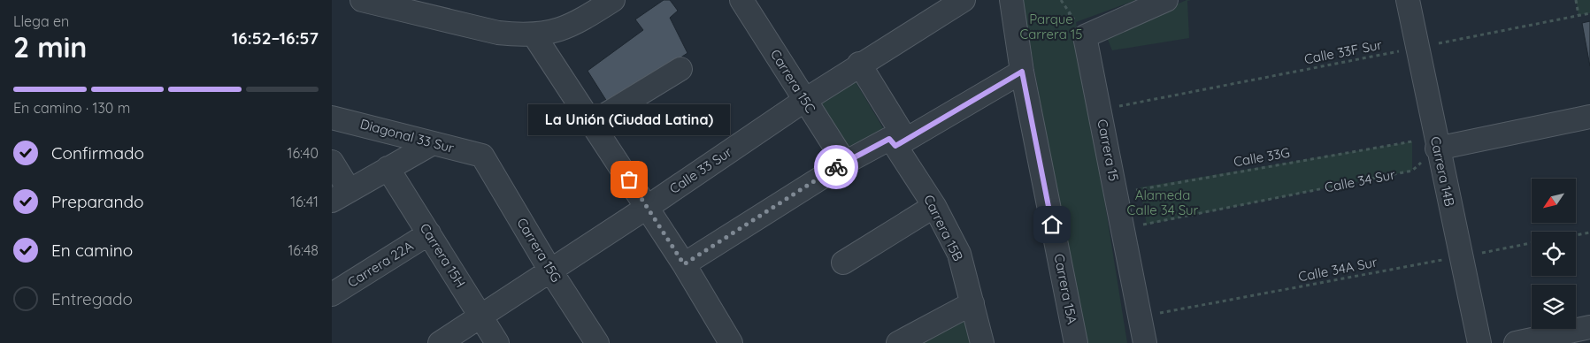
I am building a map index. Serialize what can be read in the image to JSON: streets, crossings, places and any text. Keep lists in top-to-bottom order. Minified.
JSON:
{"streets":{"street":["Carrera 15C","Diagonal 33 Sur","Carrera 15","Calle 33 Sur","Carrera 14B","Carrera 15B","Carrera 15G","Carrera 15H","Carrera 22A","Carrera 15A"],"path":["Calle 33F Sur","Calle 33G","Calle 34 Sur","Calle 34A Sur"]},"crossings":[["Calle 33F Sur","Carrera 15"],["Calle 33F Sur","Carrera 14B"],["Carrera 15C","Calle 33 Sur"],["Diagonal 33 Sur","Carrera 15G"],["Carrera 15","Calle 33G"],["Carrera 15","Calle 34 Sur"],["Carrera 15","Calle 34A Sur"],["Calle 33 Sur","Carrera 15B"],["Calle 33 Sur","Carrera 15G"],["Calle 33 Sur","Carrera 15H"],["Carrera 14B","Calle 34 Sur"],["Carrera 14B","Calle 34A Sur"],["Carrera 15H","Carrera 22A"]],"parks":["Parque Carrera 15","Alameda Calle 34 Sur"],"places":["La Unión (Ciudad Latina)"],"north":"bottom left","page":{"heading":["2 min","Llega en","16:52–16:57"],"bar":"En camino · 130 m","bubble":"La Unión (Ciudad Latina)","list":[["Confirmado","16:40"],["Preparando","16:41"],["En camino","16:48"],"Entregado"]}}
